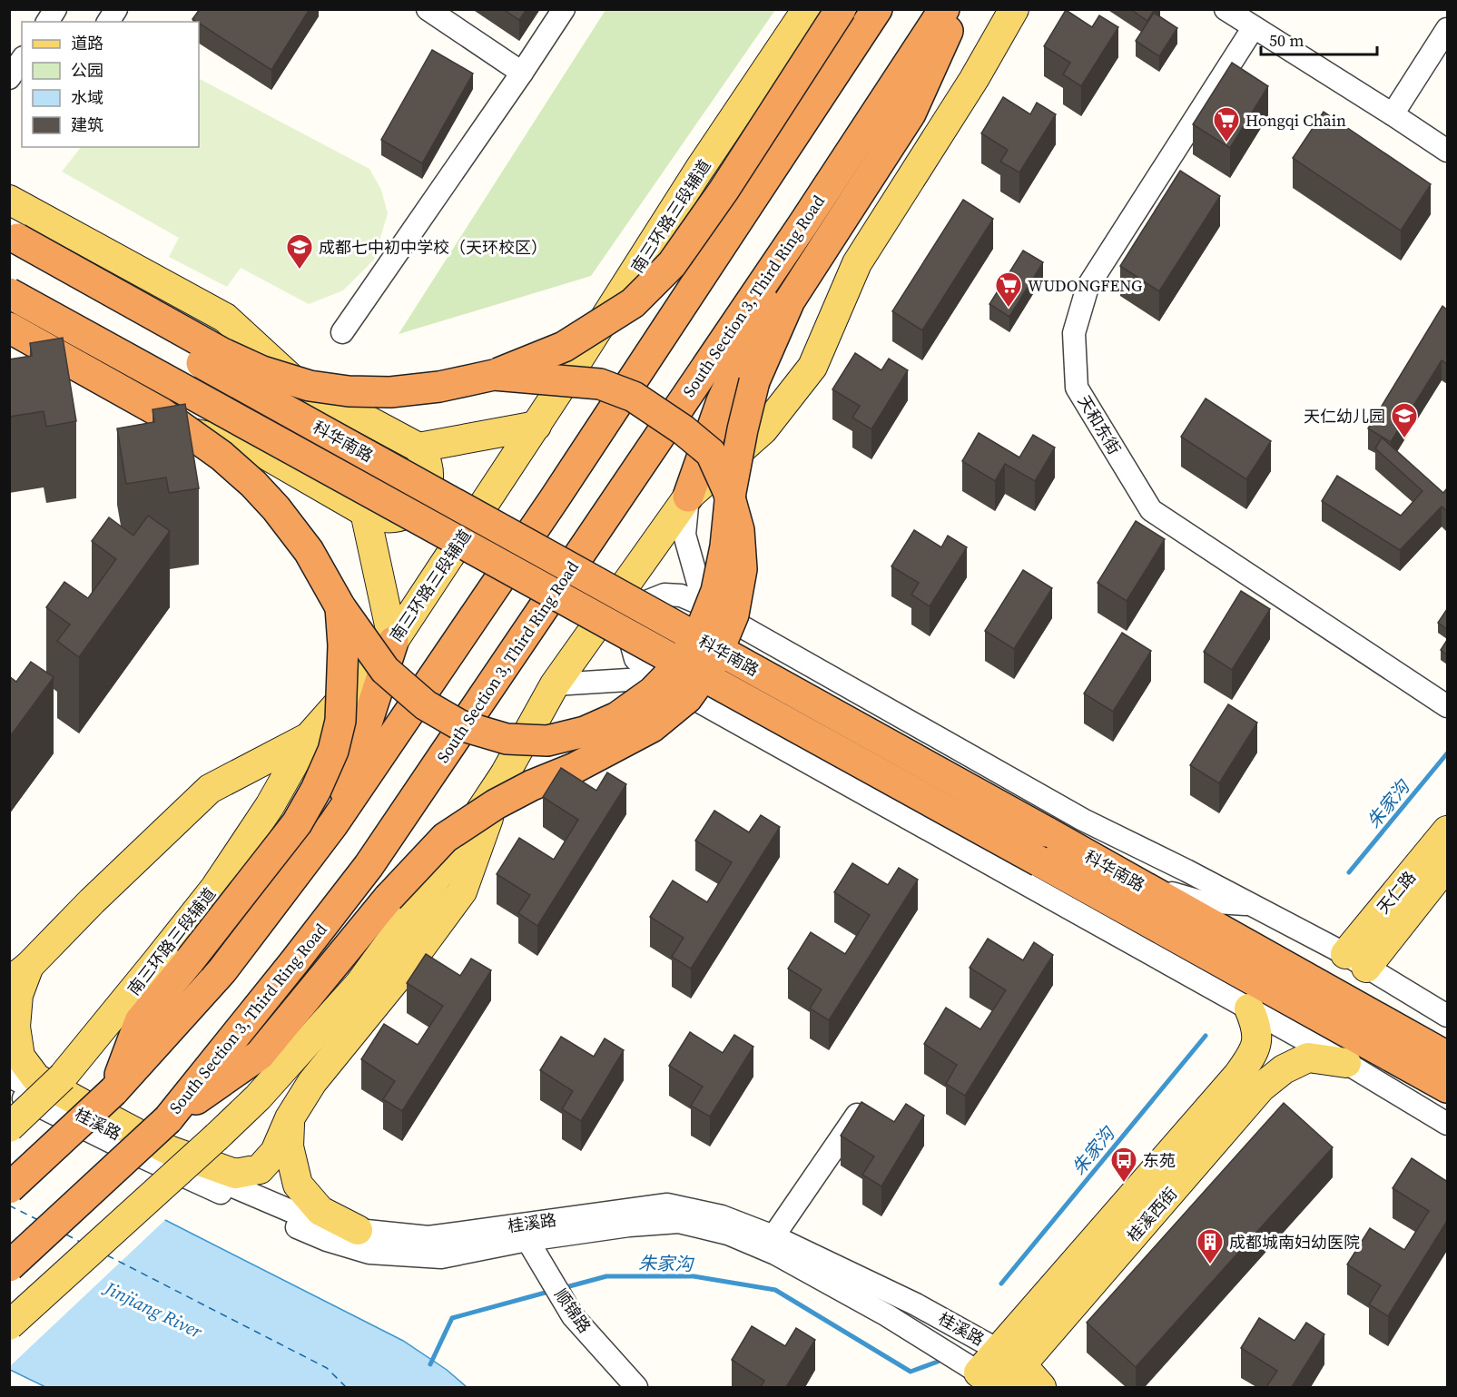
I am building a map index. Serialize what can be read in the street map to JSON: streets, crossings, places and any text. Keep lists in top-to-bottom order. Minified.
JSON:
{"streets":{"highway":["South Section 3, Third Ring Road","科华南路"],"main road":["南三环路三段辅道","天仁路","桂溪路","桂溪西街"],"street":["天和东街","顺锦路"]},"crossings":[["桂溪路","桂溪西街"],["桂溪路","顺锦路"]],"water":["朱家沟","Jinjiang River"],"places":{"supermarket":["Hongqi Chain","WUDONGFENG"],"school or university":["成都七中初中学校（天环校区）","天仁幼儿园"],"bus stop":["东苑"],"building":["成都城南妇幼医院"]},"legend":["道路","公园","水域","建筑"],"scale_bar":"50 m"}
